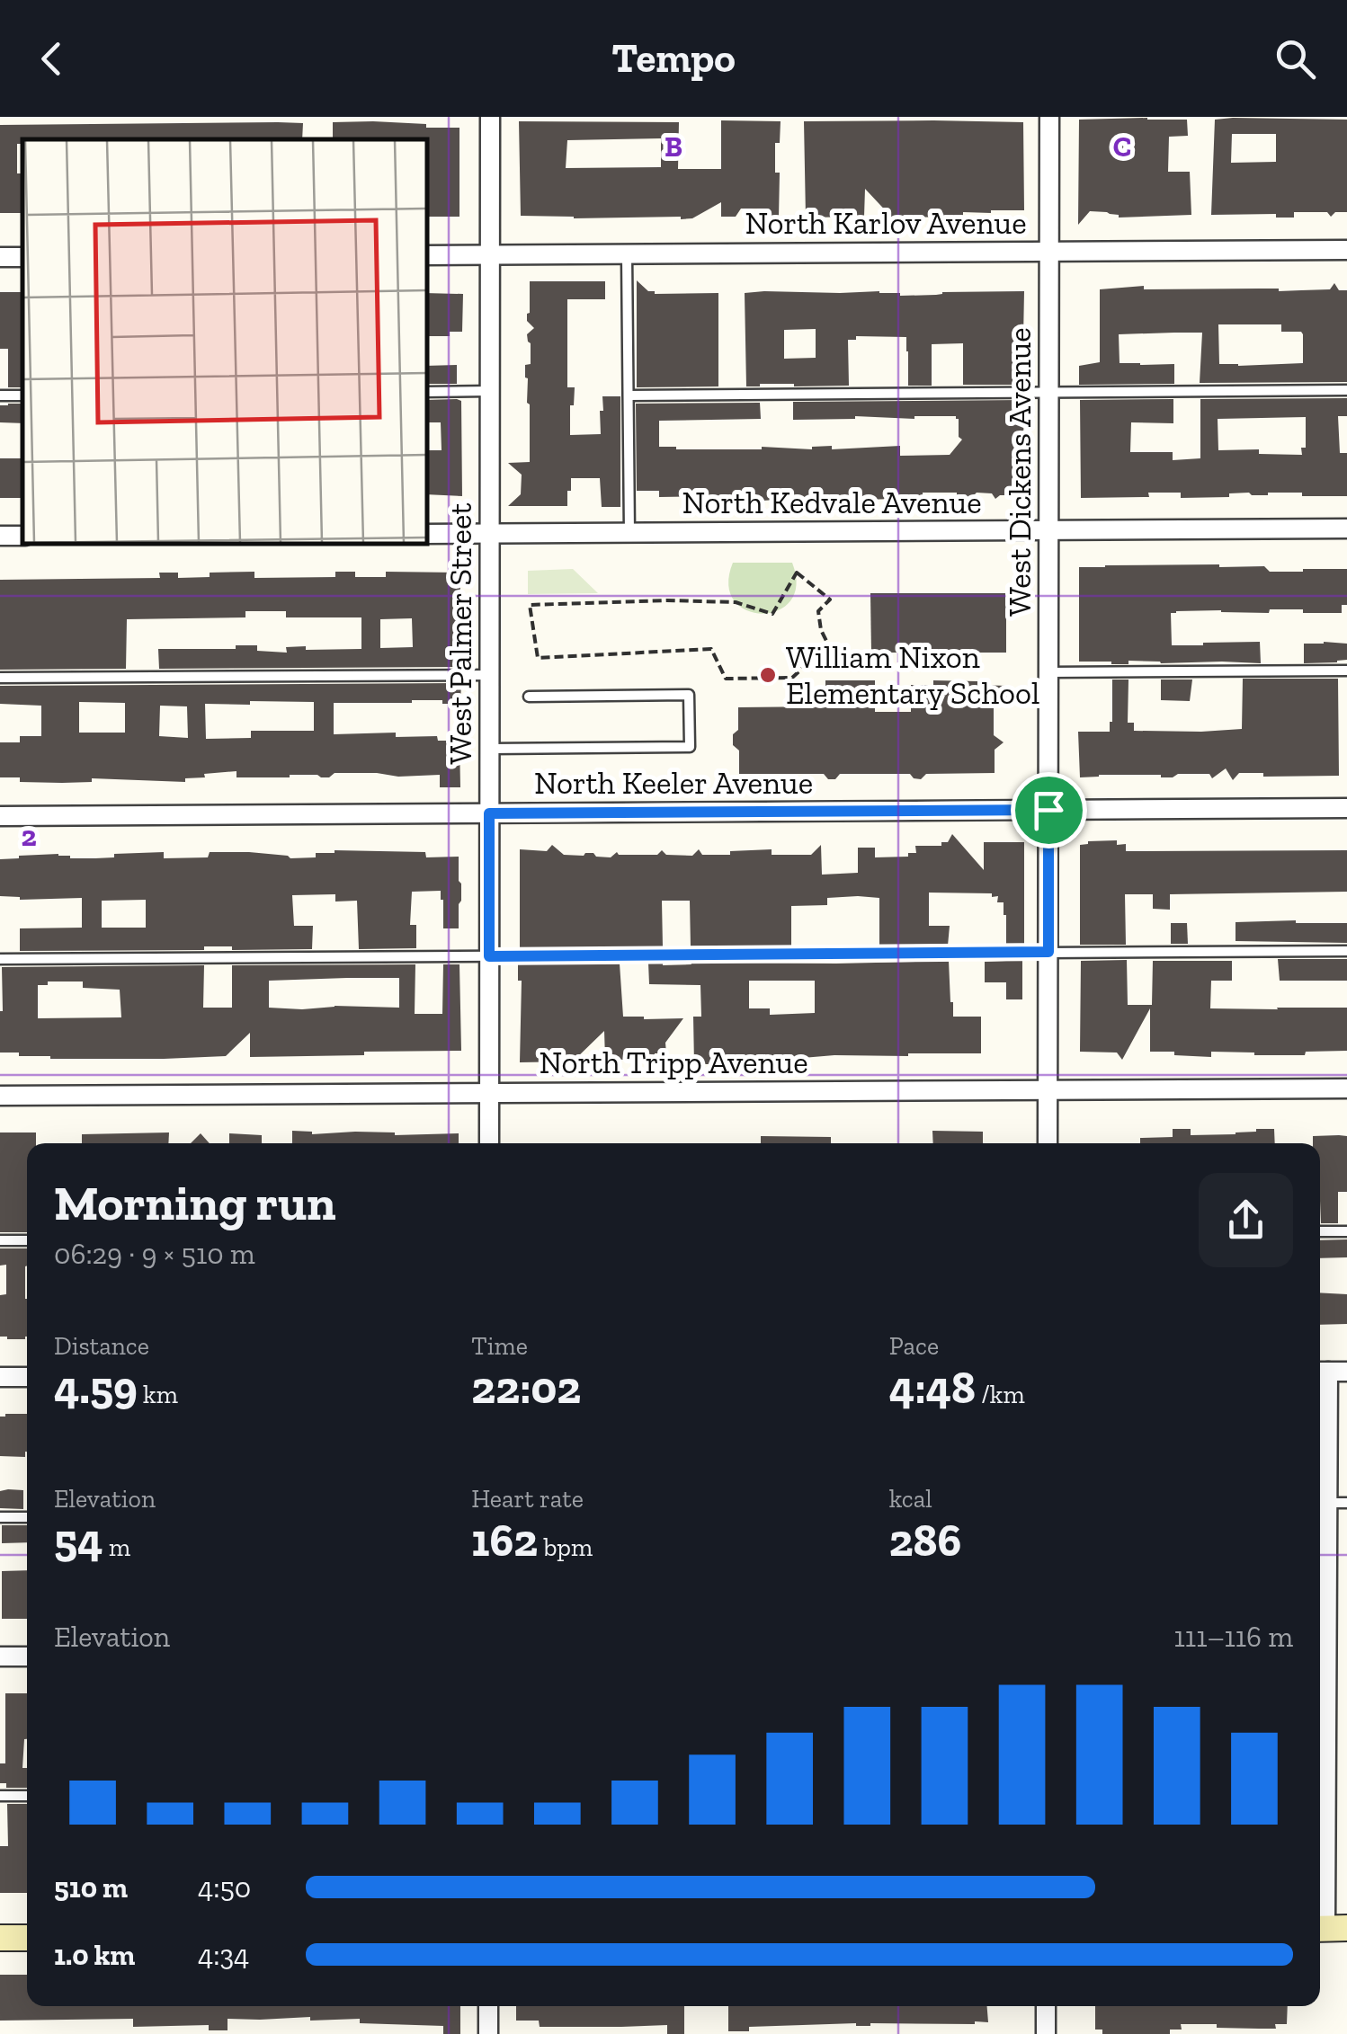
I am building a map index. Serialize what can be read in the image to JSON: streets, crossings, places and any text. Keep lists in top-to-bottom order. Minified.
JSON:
{"streets":{"street":["North Karlov Avenue","West Dickens Avenue","North Kedvale Avenue","West Palmer Street","North Keeler Avenue","North Tripp Avenue"]},"crossings":[["North Karlov Avenue","West Dickens Avenue"],["North Karlov Avenue","West Palmer Street"],["West Dickens Avenue","North Kedvale Avenue"],["West Dickens Avenue","North Keeler Avenue"],["West Dickens Avenue","North Tripp Avenue"],["North Kedvale Avenue","West Palmer Street"],["West Palmer Street","North Keeler Avenue"],["West Palmer Street","North Tripp Avenue"]],"places":["William Nixon Elementary School"],"page":{"header":"Tempo","heading":["Morning run","06:29 · 9 × 510 m"],"stats":[["Distance","4.59 km"],["Time","22:02"],["Pace","4:48 /km"],["Elevation","54 m"],["Heart rate","162 bpm"],["kcal","286"]],"chart":["Elevation","111–116 m"],"list":[{"name":"510 m","note":"4:50"},{"name":"1.0 km","note":"4:34"}]},"grid":{"columns":["B","C"],"rows":["2"]}}
